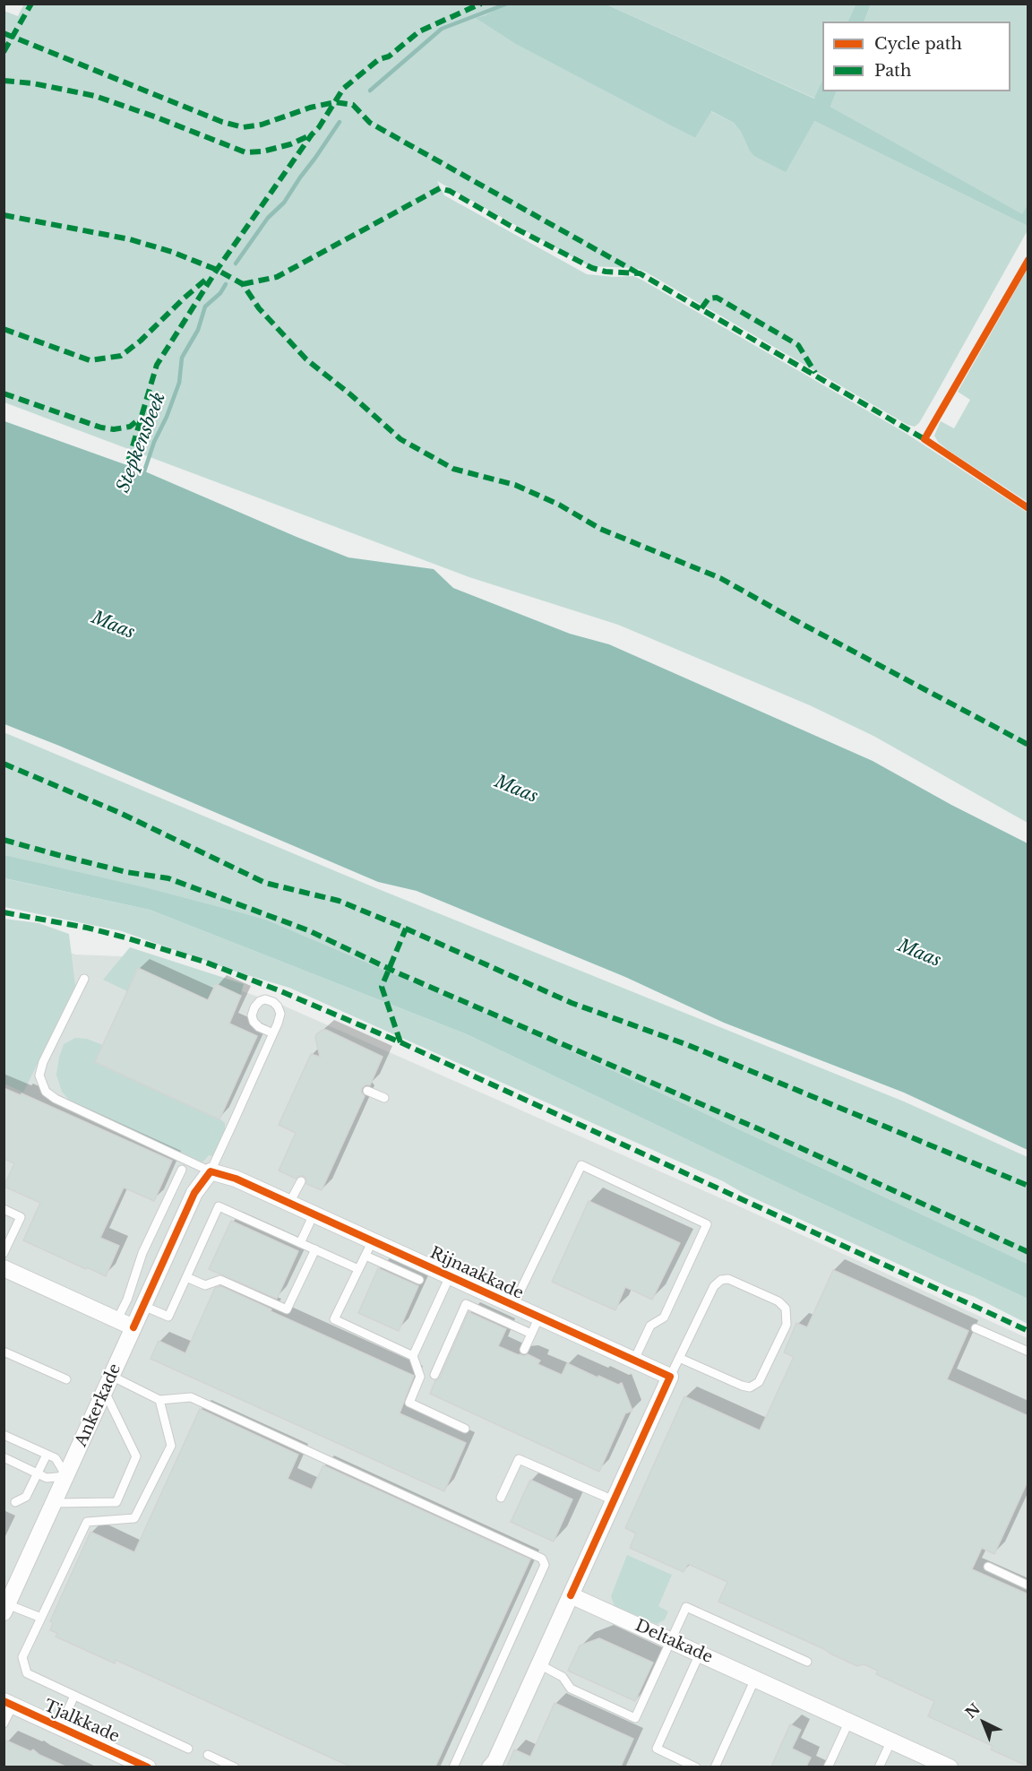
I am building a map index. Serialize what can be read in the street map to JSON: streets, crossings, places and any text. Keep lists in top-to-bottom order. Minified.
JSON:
{"streets":{"street":["Rijnaakkade","Ankerkade","Deltakade","Tjalkkade"]},"water":["Stepkensbeek","Maas"],"legend":["Cycle path","Path"],"north":"top left"}
